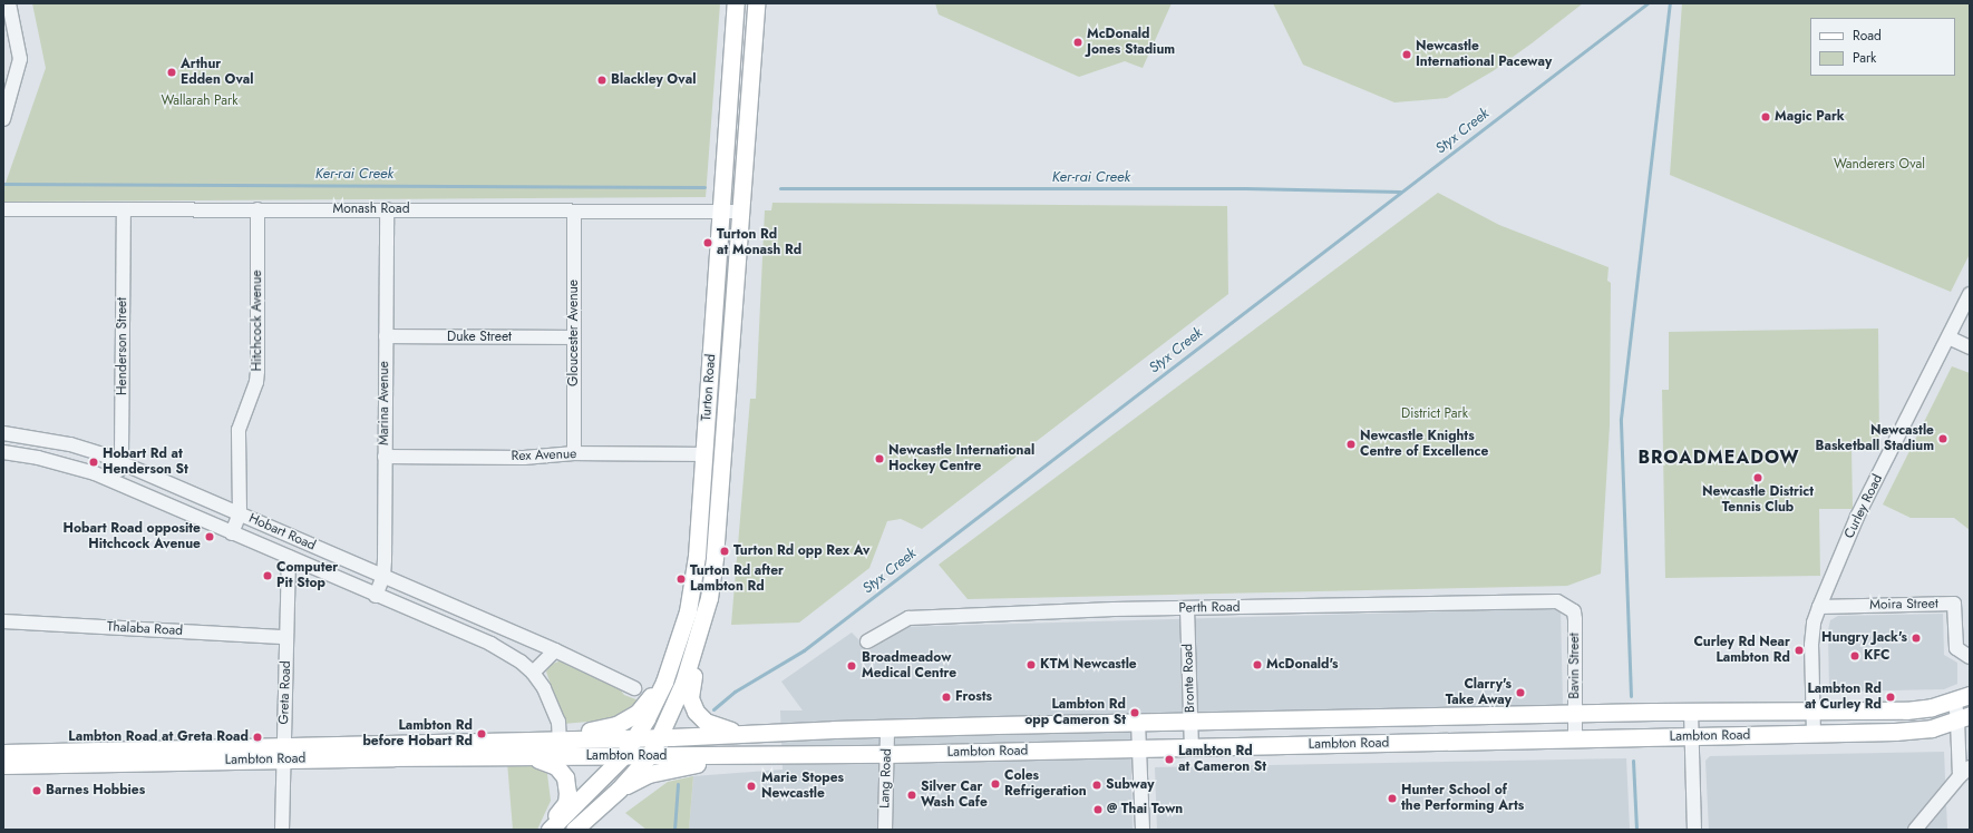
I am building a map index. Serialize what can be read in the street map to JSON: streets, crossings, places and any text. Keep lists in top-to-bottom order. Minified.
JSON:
{"streets":{"main road":["Turton Road","Lambton Road"],"street":["Monash Road","Hitchcock Avenue","Gloucester Avenue","Duke Street","Henderson Street","Marina Avenue","Rex Avenue","Curley Road","Hobart Road","Moira Street","Perth Road","Thalaba Road","Bavin Street","Bronte Road","Greta Road","Lang Road"]},"crossings":[["Monash Road","Hitchcock Avenue"],["Monash Road","Gloucester Avenue"],["Monash Road","Henderson Street"],["Monash Road","Turton Road"],["Monash Road","Marina Avenue"],["Hitchcock Avenue","Hobart Road"],["Gloucester Avenue","Duke Street"],["Gloucester Avenue","Rex Avenue"],["Duke Street","Marina Avenue"],["Henderson Street","Hobart Road"],["Turton Road","Rex Avenue"],["Turton Road","Lambton Road"],["Marina Avenue","Rex Avenue"],["Marina Avenue","Hobart Road"],["Curley Road","Moira Street"],["Curley Road","Lambton Road"],["Hobart Road","Greta Road"],["Hobart Road","Lambton Road"],["Perth Road","Bavin Street"],["Perth Road","Bronte Road"],["Thalaba Road","Greta Road"],["Bavin Street","Lambton Road"],["Bronte Road","Lambton Road"],["Greta Road","Lambton Road"],["Lambton Road","Lang Road"]],"districts":["BROADMEADOW"],"water":["Styx Creek","Ker-rai Creek"],"parks":["Wallarah Park","Wanderers Oval","District Park"],"places":["McDonald Jones Stadium","Newcastle International Paceway","Arthur Edden Oval","Blackley Oval","Magic Park","Turton Rd at Monash Rd","Newcastle Basketball Stadium","Newcastle Knights Centre of Excellence","Newcastle International Hockey Centre","Hobart Rd at Henderson St","Newcastle District Tennis Club","Hobart Road opposite Hitchcock Avenue","Turton Rd opp Rex Av","Computer Pit Stop","Turton Rd after Lambton Rd","Hungry Jack's","Curley Rd Near Lambton Rd","KFC","KTM Newcastle","McDonald's","Broadmeadow Medical Centre","Clarry's Take Away","Frosts","Lambton Rd at Curley Rd","Lambton Rd opp Cameron St","Lambton Rd before Hobart Rd","Lambton Road at Greta Road","Lambton Rd at Cameron St","Coles Refrigeration","Subway","Marie Stopes Newcastle","Barnes Hobbies","Silver Car Wash Cafe","Hunter School of the Performing Arts","@ Thai Town"],"legend":["Road","Park"]}
